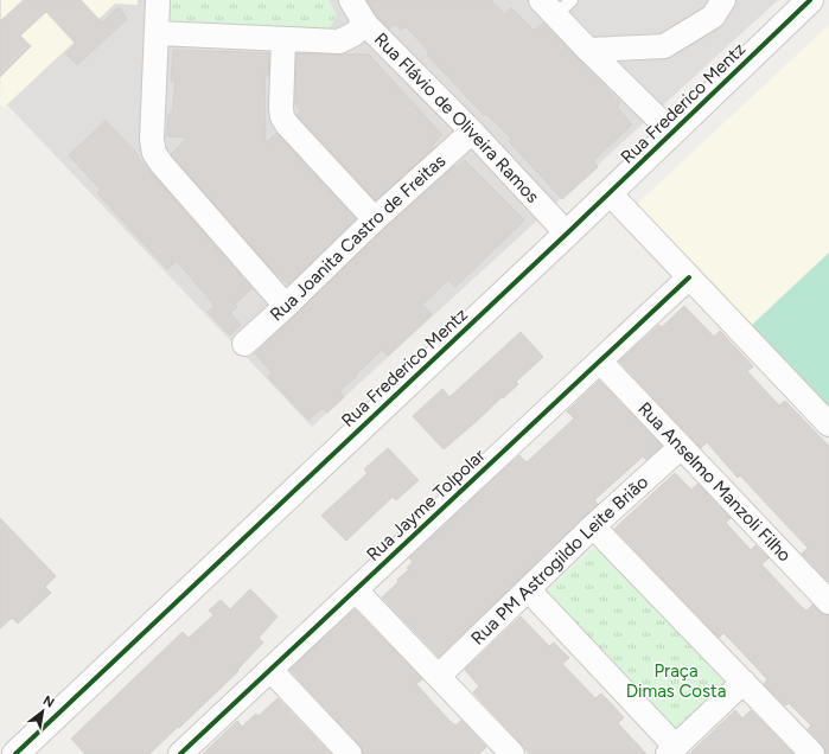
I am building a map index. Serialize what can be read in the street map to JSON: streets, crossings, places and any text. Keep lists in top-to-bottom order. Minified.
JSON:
{"streets":{"street":["Rua Frederico Mentz","Rua Flávio de Oliveira Ramos","Rua Joanita Castro de Freitas","Rua Anselmo Manzoli Filho","Rua Jayme Tolpolar","Rua PM Astrogildo Leite Brião"]},"crossings":[["Rua Frederico Mentz","Rua Flávio de Oliveira Ramos"],["Rua Flávio de Oliveira Ramos","Rua Joanita Castro de Freitas"],["Rua Anselmo Manzoli Filho","Rua Jayme Tolpolar"],["Rua Anselmo Manzoli Filho","Rua PM Astrogildo Leite Brião"]],"parks":["Praça Dimas Costa"],"north":"top right"}
